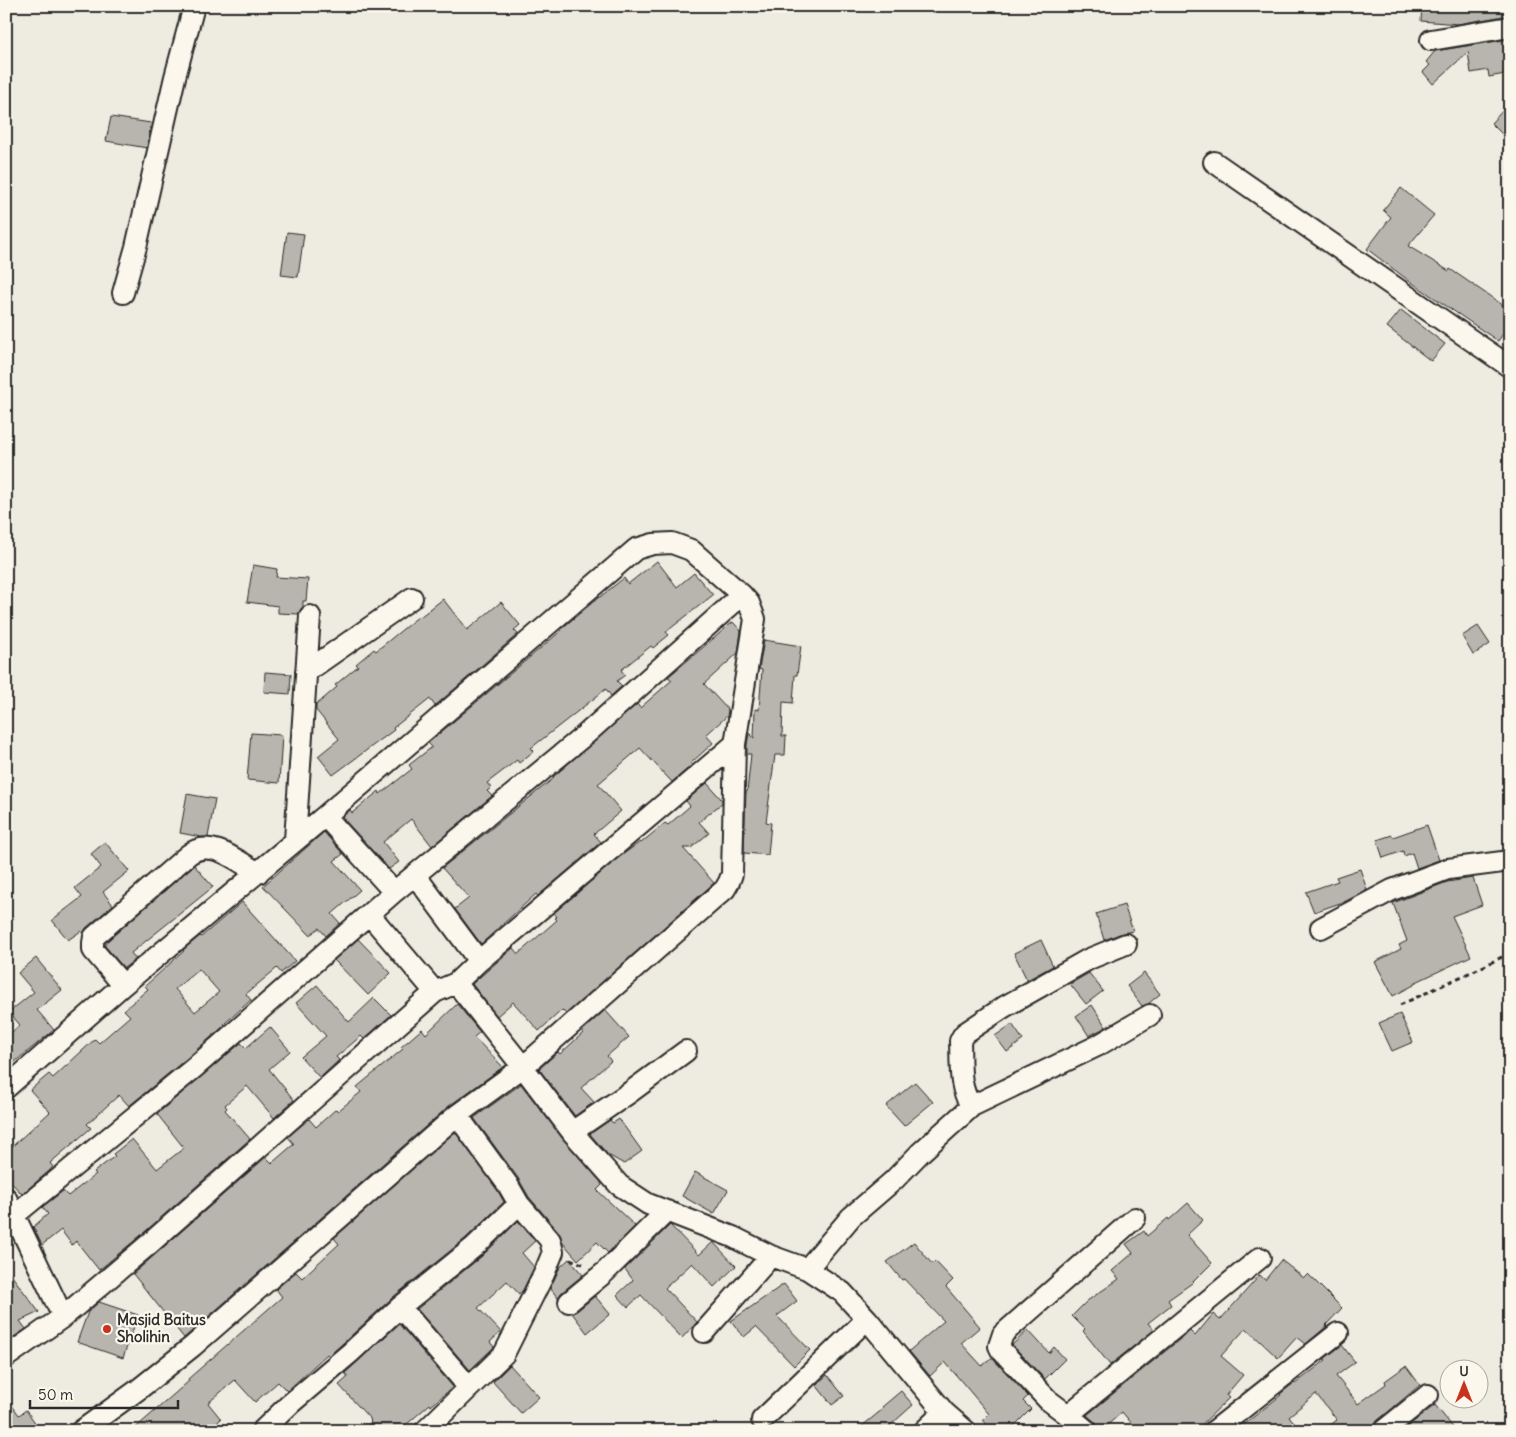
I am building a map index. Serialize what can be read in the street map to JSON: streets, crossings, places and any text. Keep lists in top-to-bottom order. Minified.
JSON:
{"places":["Masjid Baitus Sholihin"],"scale_bar":"50 m","north":"top"}
